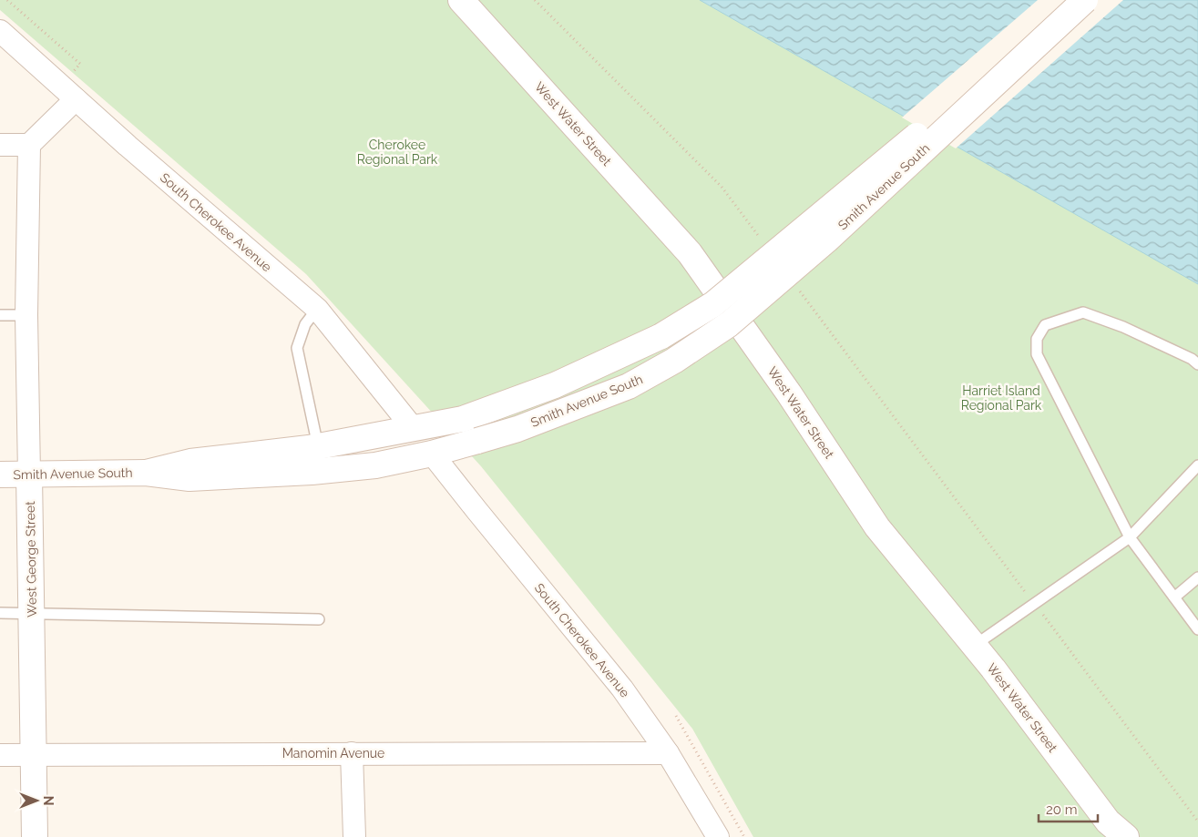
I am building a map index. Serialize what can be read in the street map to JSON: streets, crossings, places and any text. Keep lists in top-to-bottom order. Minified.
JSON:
{"streets":{"main road":["West Water Street","Smith Avenue South","West George Street"],"street":["South Cherokee Avenue","Manomin Avenue"]},"crossings":[["Smith Avenue South","South Cherokee Avenue"],["Smith Avenue South","West George Street"],["South Cherokee Avenue","Manomin Avenue"],["West George Street","Manomin Avenue"]],"parks":["Cherokee Regional Park","Harriet Island Regional Park"],"scale_bar":"20 m","north":"right"}
